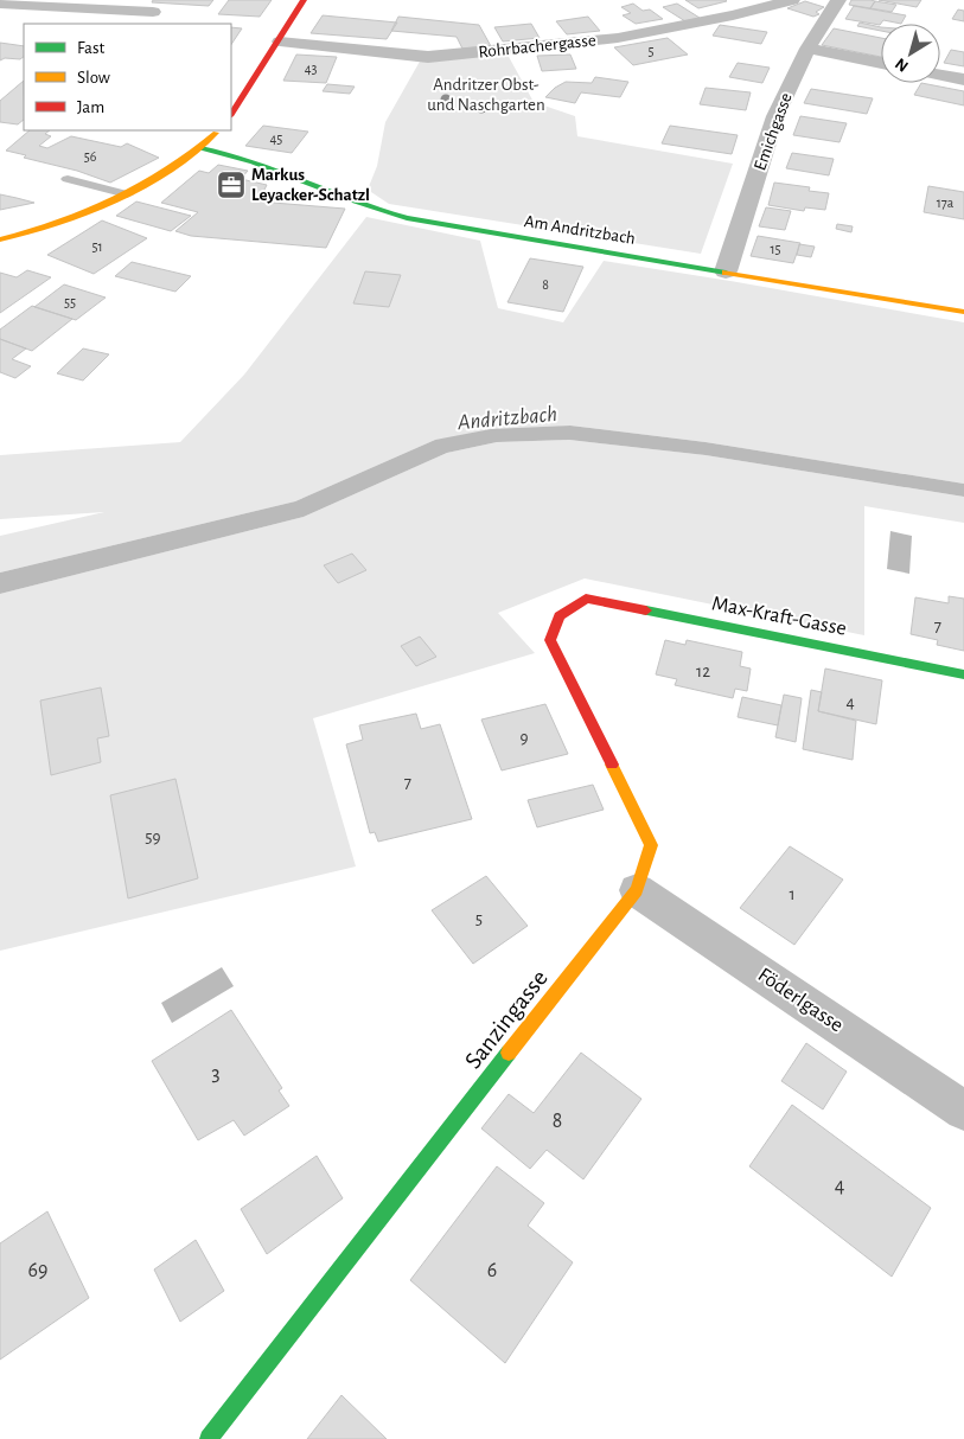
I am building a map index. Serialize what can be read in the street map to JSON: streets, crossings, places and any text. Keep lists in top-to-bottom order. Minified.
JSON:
{"streets":{"street":["Rohrbachergasse","Emichgasse","Am Andritzbach","Max-Kraft-Gasse","Föderlgasse","Sanzingasse"]},"crossings":[["Emichgasse","Am Andritzbach"],["Max-Kraft-Gasse","Sanzingasse"],["Föderlgasse","Sanzingasse"]],"water":["Andritzbach"],"parks":["Andritzer Obst- und Naschgarten"],"places":{"office":["Markus Leyacker-Schatzl"]},"house_numbers":["5","43","45","56","17a","51","15","8","55","7","12","4","9","7","59","1","5","3","8","4","69","6"],"legend":["Fast","Slow","Jam"],"north":"bottom left"}
